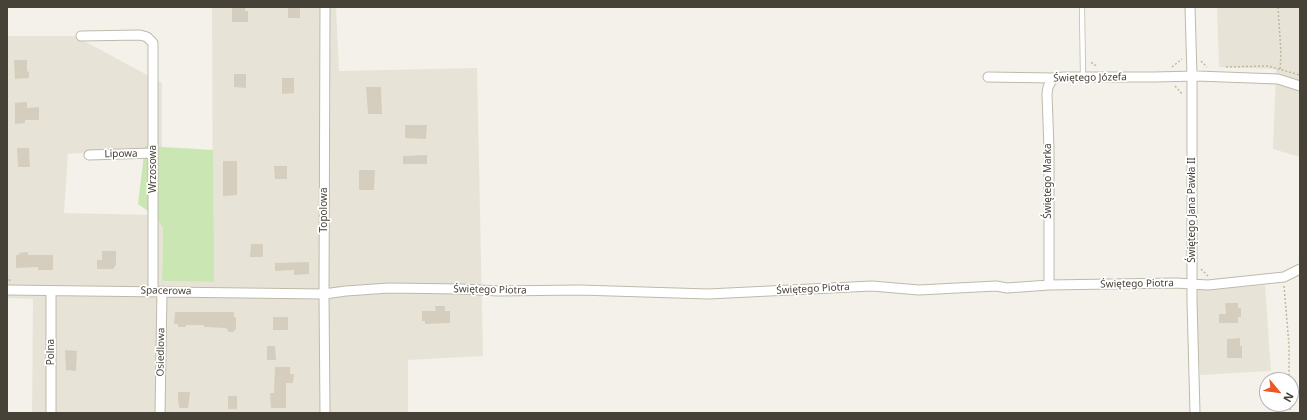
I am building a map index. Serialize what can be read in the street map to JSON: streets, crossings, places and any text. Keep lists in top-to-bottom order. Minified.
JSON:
{"streets":{"street":["Świętego Józefa","Lipowa","Wrzosowa","Świętego Marka","Topolowa","Świętego Jana Pawła II","Świętego Piotra","Spacerowa","Polna","Osiedlowa"]},"crossings":[["Świętego Józefa","Świętego Marka"],["Świętego Józefa","Świętego Jana Pawła II"],["Lipowa","Wrzosowa"],["Wrzosowa","Spacerowa"],["Wrzosowa","Osiedlowa"],["Świętego Marka","Świętego Piotra"],["Topolowa","Świętego Piotra"],["Topolowa","Spacerowa"],["Świętego Jana Pawła II","Świętego Piotra"],["Świętego Piotra","Spacerowa"],["Spacerowa","Polna"],["Spacerowa","Osiedlowa"]],"north":"bottom right"}
